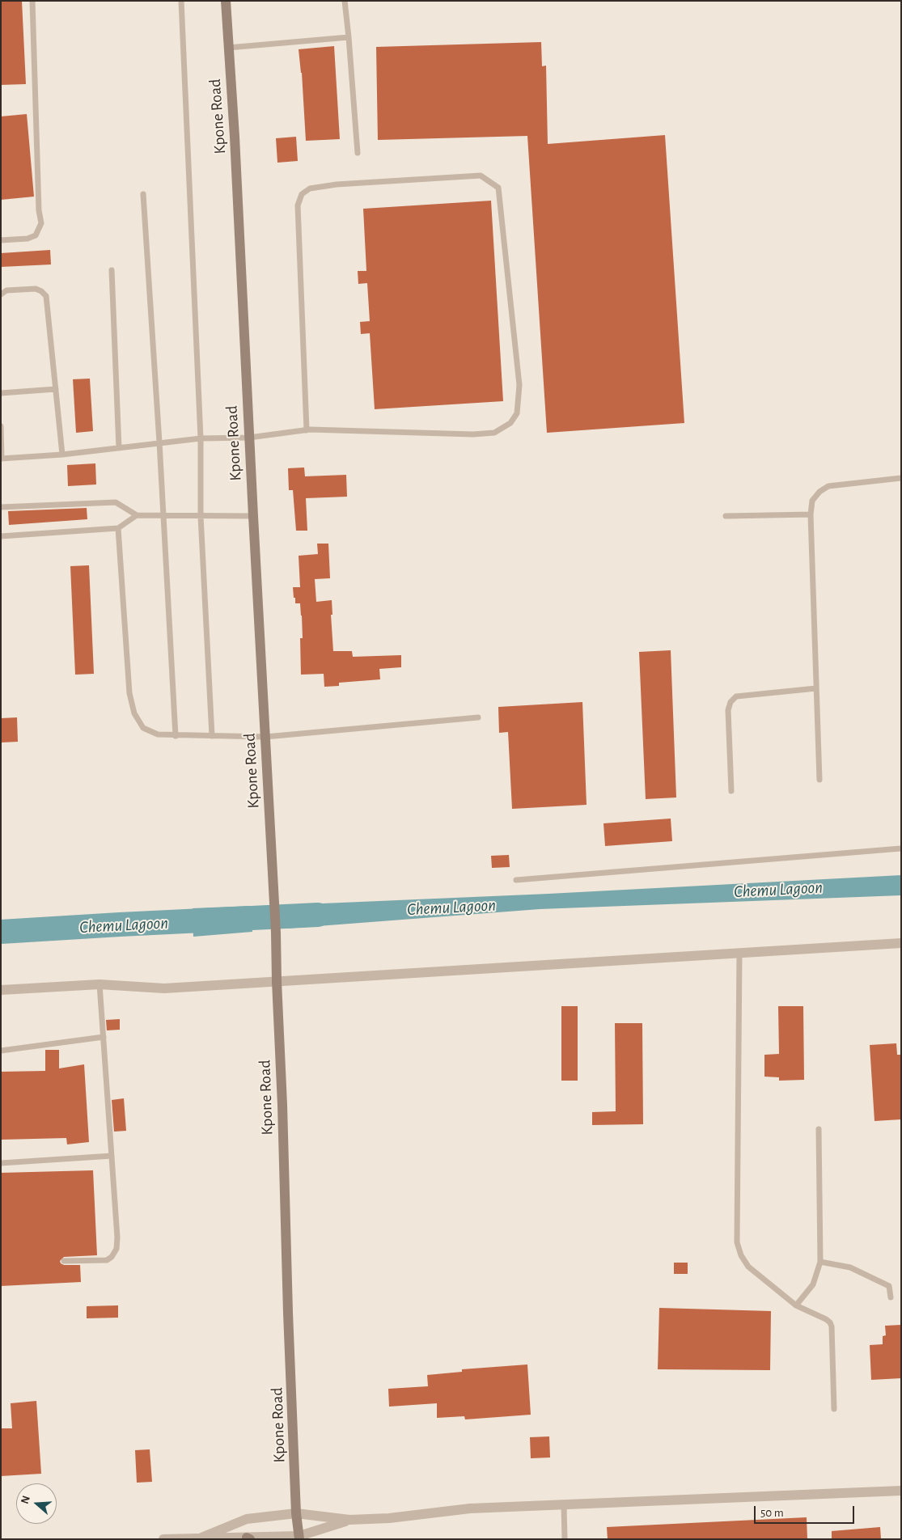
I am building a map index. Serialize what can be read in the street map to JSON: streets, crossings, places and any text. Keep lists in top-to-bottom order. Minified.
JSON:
{"streets":{"main road":["Kpone Road"]},"water":["Chemu Lagoon"],"scale_bar":"50 m","north":"left"}
